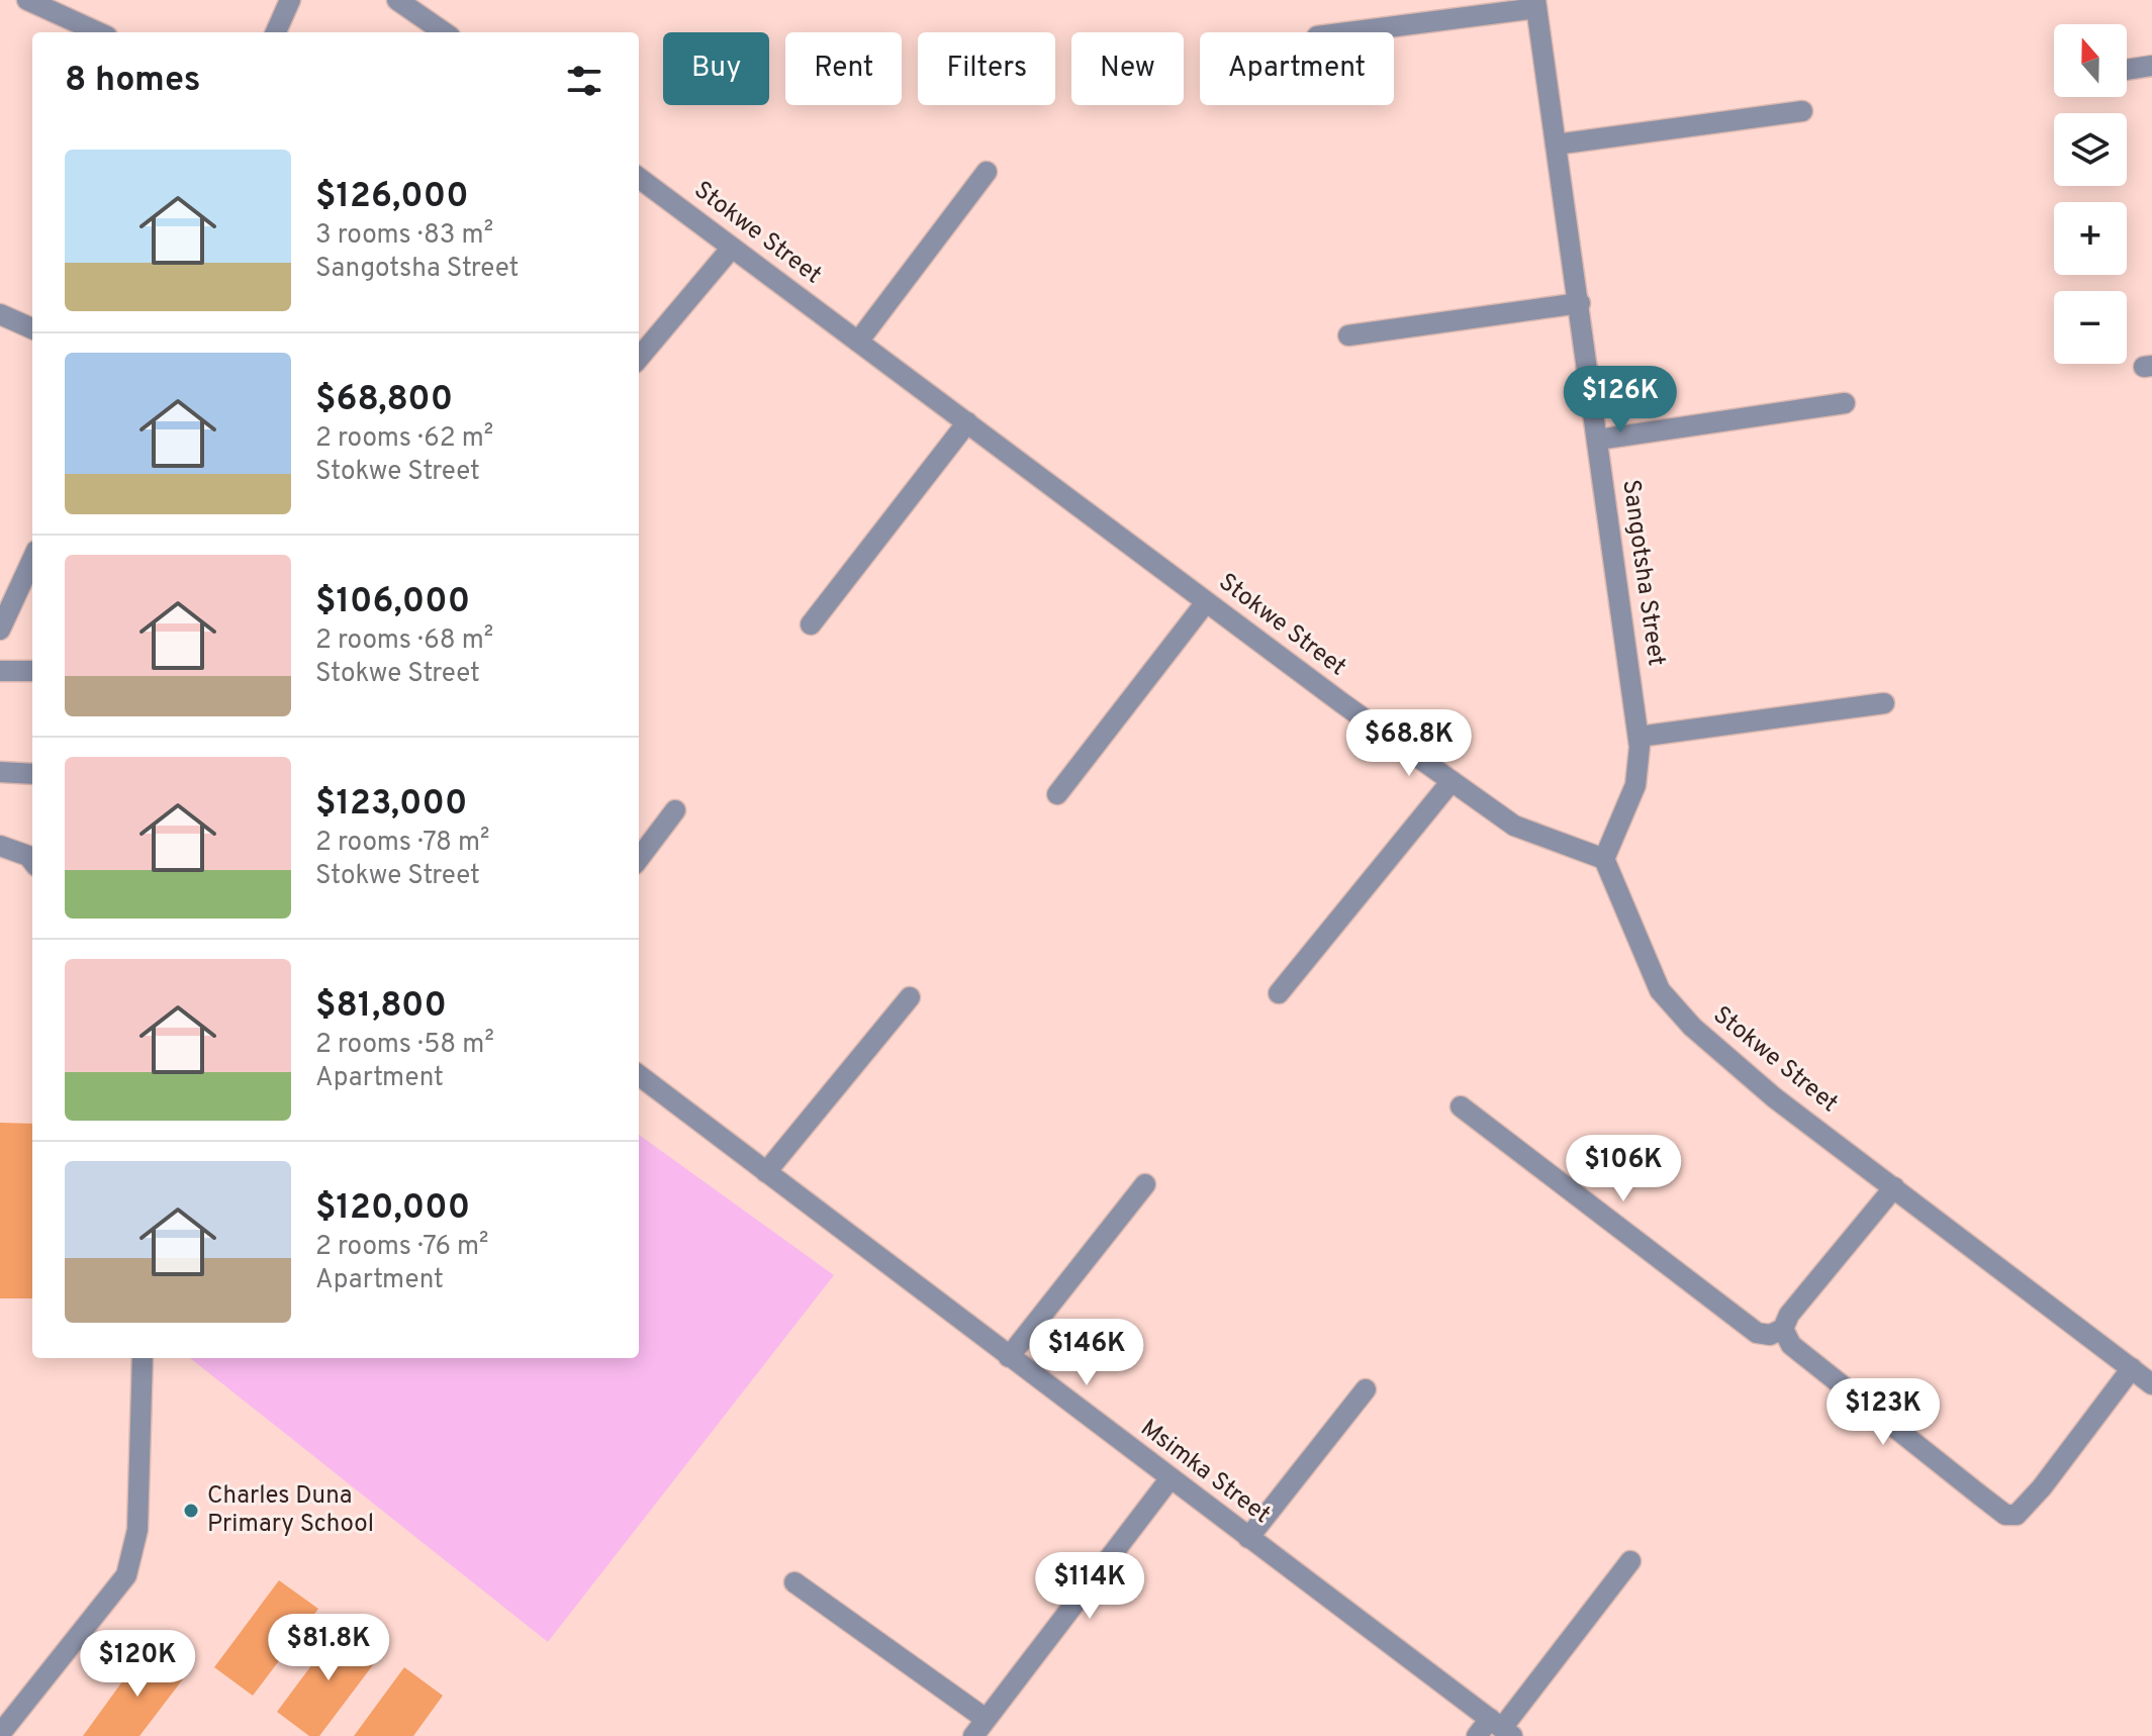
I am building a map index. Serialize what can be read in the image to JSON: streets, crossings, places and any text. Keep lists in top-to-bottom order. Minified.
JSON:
{"streets":{"street":["Stokwe Street","Sangotsha Street","Msimka Street"]},"crossings":[["Stokwe Street","Sangotsha Street"]],"places":["Charles Duna Primary School"],"north":"top","page":{"map_buttons":["+","−"],"chip":["Buy","Rent","Filters","New","Apartment"],"heading":"8 homes","list":[{"name":"$126,000","note":"3 rooms · 83 m² · Sangotsha Street"},{"name":"$68,800","note":"2 rooms · 62 m² · Stokwe Street"},{"name":"$106,000","note":"2 rooms · 68 m² · Stokwe Street"},{"name":"$123,000","note":"2 rooms · 78 m² · Stokwe Street"},{"name":"$81,800","note":"2 rooms · 58 m² · Apartment"},{"name":"$120,000","note":"2 rooms · 76 m² · Apartment"}],"price":["$126K","$68.8K","$106K","$146K","$123K","$114K","$81.8K","$120K"]}}
